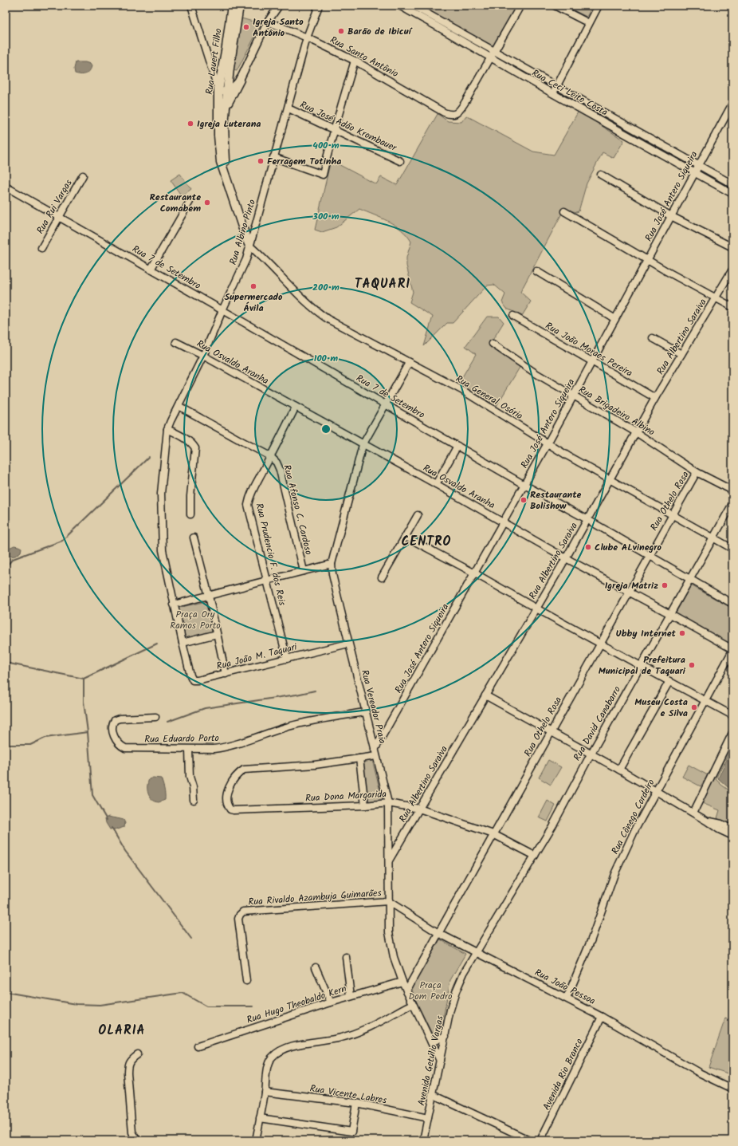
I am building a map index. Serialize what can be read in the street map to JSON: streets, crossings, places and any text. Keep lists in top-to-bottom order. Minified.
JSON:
{"streets":{"main road":["Rua Lauert Filho"],"street":["Rua Santo Antônio","Rua Ceci Leite Costa","Rua José Adão Krombauer","Rua José Antero Siqueira","Rua Rui Vargas","Rua Albino Pinto","Rua 7 de Setembro","Rua Albertino Saraiva","Rua João Moraes Pereira","Rua Osvaldo Aranha","Rua General Osório","Rua Brigadeiro Albino","Rua Othelo Rosa","Rua Afonso C. Cardoso","Rua Prudencio F. dos Reis","Rua João M. Taquari","Rua Vereador Praia","Rua David Canabarro","Rua Eduardo Porto","Rua Dona Margarida","Rua Cônego Cordeiro","Rua Rivaldo Azambuja Guimarães","Rua João Pessoa","Rua Hugo Theobaldo Kern","Avenida Getúlio Vargas","Avenida Rio Branco","Rua Vicente Labres"]},"crossings":[["Rua Santo Antônio","Rua Ceci Leite Costa"],["Rua Santo Antônio","Rua Albino Pinto"],["Rua Lauert Filho","Rua Albino Pinto"],["Rua Lauert Filho","Rua General Osório"],["Rua Ceci Leite Costa","Rua José Antero Siqueira"],["Rua José Adão Krombauer","Rua Albino Pinto"],["Rua José Antero Siqueira","Rua 7 de Setembro"],["Rua José Antero Siqueira","Rua João Moraes Pereira"],["Rua José Antero Siqueira","Rua Osvaldo Aranha"],["Rua José Antero Siqueira","Rua General Osório"],["Rua José Antero Siqueira","Rua Brigadeiro Albino"],["Rua José Antero Siqueira","Rua Vereador Praia"],["Rua Rui Vargas","Rua 7 de Setembro"],["Rua Albino Pinto","Rua 7 de Setembro"],["Rua Albino Pinto","Rua Osvaldo Aranha"],["Rua Albino Pinto","Rua General Osório"],["Rua Albino Pinto","Rua João M. Taquari"],["Rua 7 de Setembro","Rua Albertino Saraiva"],["Rua 7 de Setembro","Rua Othelo Rosa"],["Rua 7 de Setembro","Rua Vereador Praia"],["Rua 7 de Setembro","Rua David Canabarro"],["Rua Albertino Saraiva","Rua João Moraes Pereira"],["Rua Albertino Saraiva","Rua Osvaldo Aranha"],["Rua Albertino Saraiva","Rua General Osório"],["Rua Albertino Saraiva","Rua Brigadeiro Albino"],["Rua Albertino Saraiva","Rua Vereador Praia"],["Rua Albertino Saraiva","Rua Dona Margarida"],["Rua Osvaldo Aranha","Rua Othelo Rosa"],["Rua Osvaldo Aranha","Rua Prudencio F. dos Reis"],["Rua Osvaldo Aranha","Rua Vereador Praia"],["Rua Osvaldo Aranha","Rua David Canabarro"],["Rua Osvaldo Aranha","Rua Cônego Cordeiro"],["Rua General Osório","Rua Othelo Rosa"],["Rua General Osório","Rua Vereador Praia"],["Rua General Osório","Rua David Canabarro"],["Rua Brigadeiro Albino","Rua Othelo Rosa"],["Rua Othelo Rosa","Rua Vereador Praia"],["Rua Othelo Rosa","Rua Dona Margarida"],["Rua Othelo Rosa","Rua João Pessoa"],["Rua Afonso C. Cardoso","Rua Prudencio F. dos Reis"],["Rua Prudencio F. dos Reis","Rua João M. Taquari"],["Rua João M. Taquari","Rua Vereador Praia"],["Rua Vereador Praia","Rua Eduardo Porto"],["Rua Vereador Praia","Rua Dona Margarida"],["Rua Vereador Praia","Rua Rivaldo Azambuja Guimarães"],["Rua Vereador Praia","Rua João Pessoa"],["Rua Vereador Praia","Rua Hugo Theobaldo Kern"],["Rua Vereador Praia","Avenida Getúlio Vargas"],["Rua David Canabarro","Rua Dona Margarida"],["Rua David Canabarro","Rua João Pessoa"],["Rua David Canabarro","Avenida Getúlio Vargas"],["Rua Cônego Cordeiro","Rua João Pessoa"],["Rua Rivaldo Azambuja Guimarães","Rua João Pessoa"],["Rua João Pessoa","Avenida Getúlio Vargas"],["Rua João Pessoa","Avenida Rio Branco"],["Avenida Getúlio Vargas","Rua Vicente Labres"]],"districts":["TAQUARI","CENTRO","OLARIA"],"parks":["Praça Ory Ramos Porto","Praça Dom Pedro"],"places":["Igreja Santo Antônio","Barão de Ibicuí","Igreja Luterana","Ferragem Totinha","Restaurante Comabem","Supermercado Ávila","Restaurante Bolishow","Clube ALvinegro","Igreja Matriz","Ubby Internet","Prefeitura Municipal de Taquari","Museu Costa e Silva"],"rings":["400 m","300 m","200 m","100 m"]}
